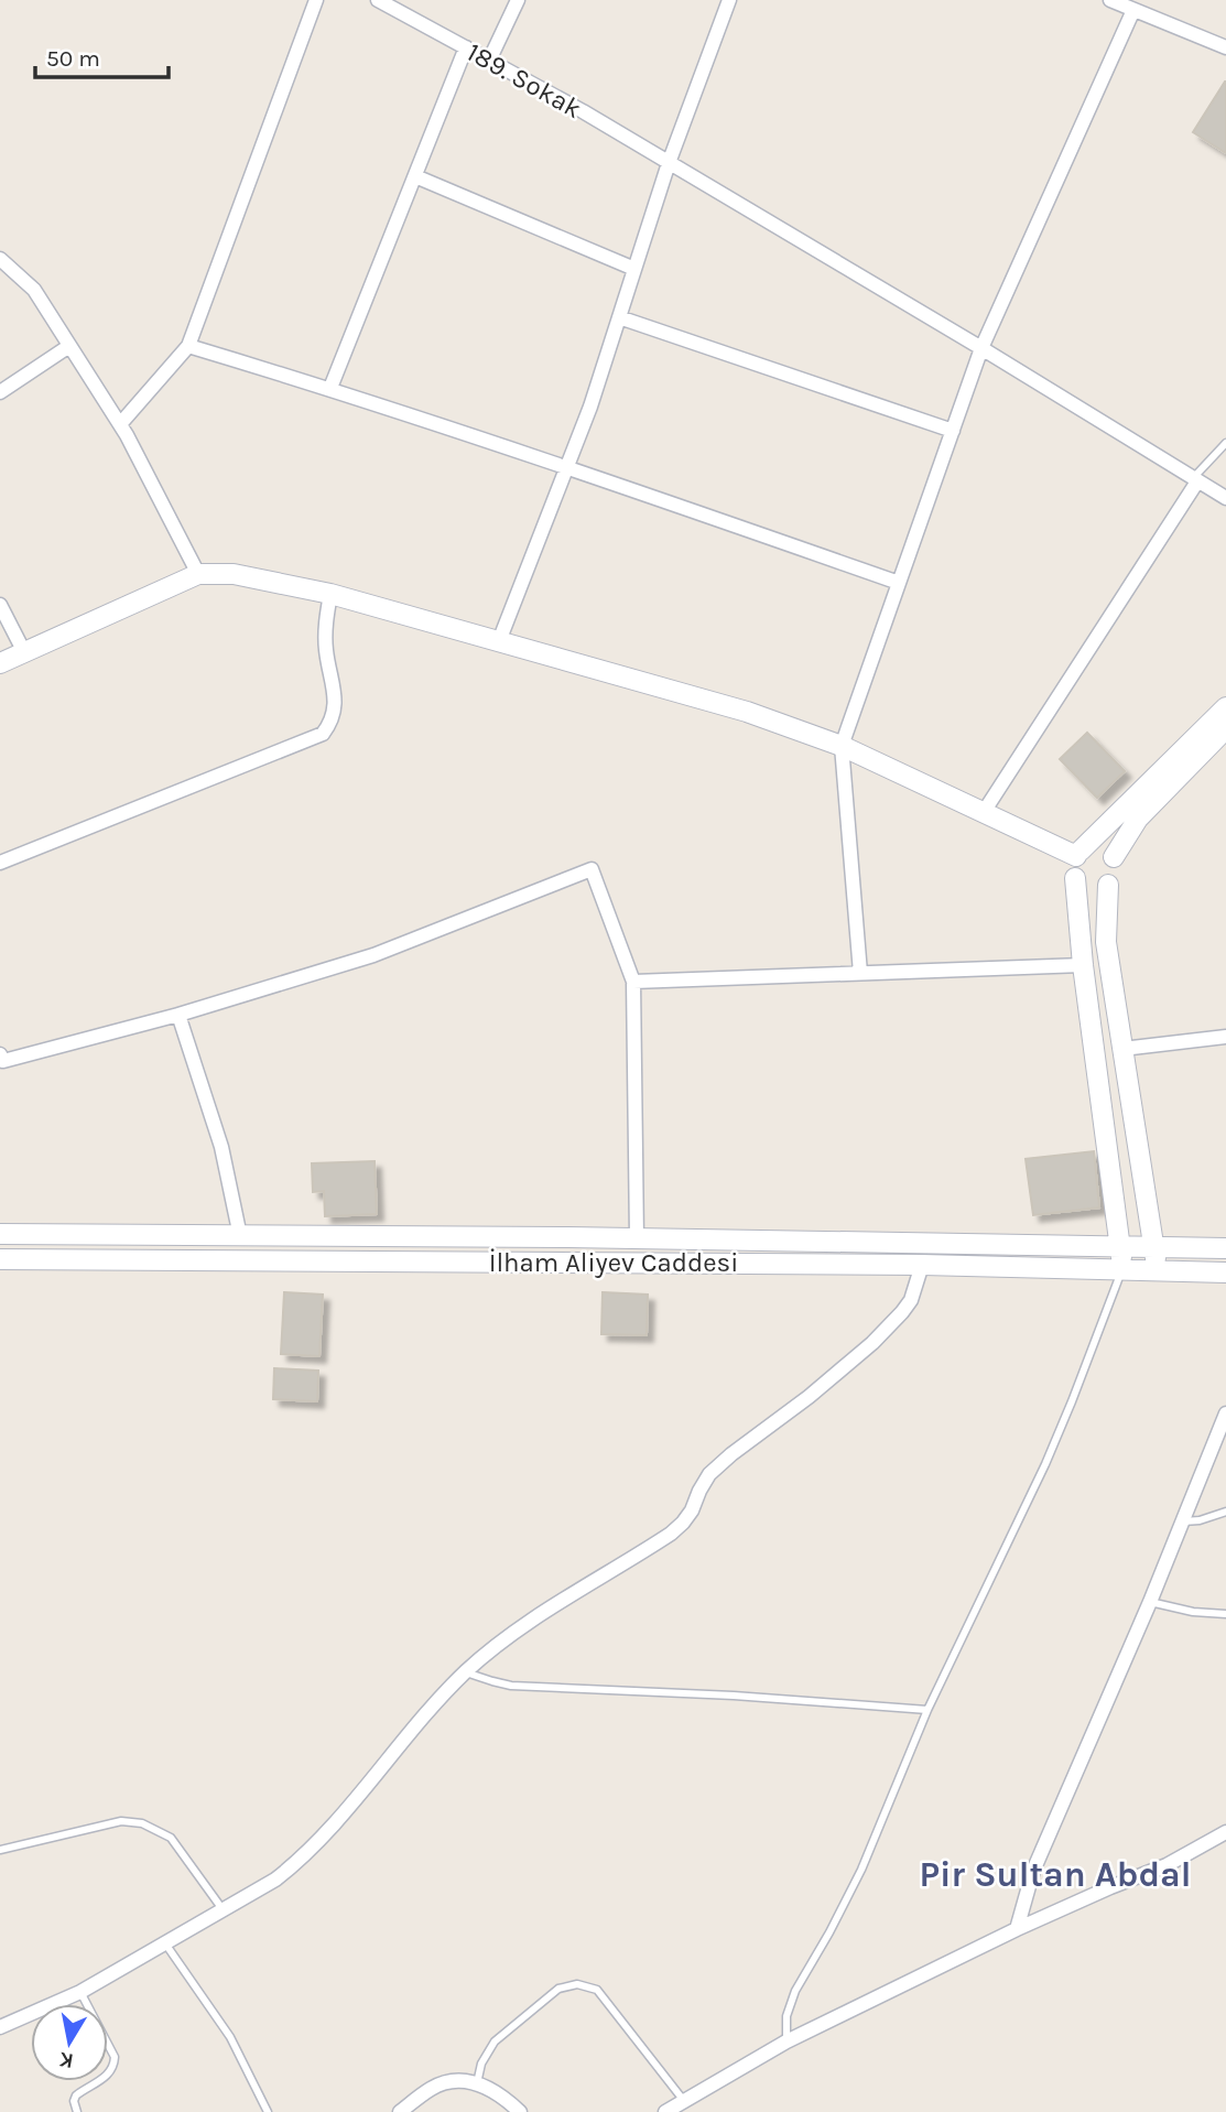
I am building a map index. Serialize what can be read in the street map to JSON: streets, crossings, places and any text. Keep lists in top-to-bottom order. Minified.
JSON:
{"streets":{"street":["189. Sokak","İlham Aliyev Caddesi"]},"districts":["Pir Sultan Abdal"],"scale_bar":"50 m","north":"bottom"}
